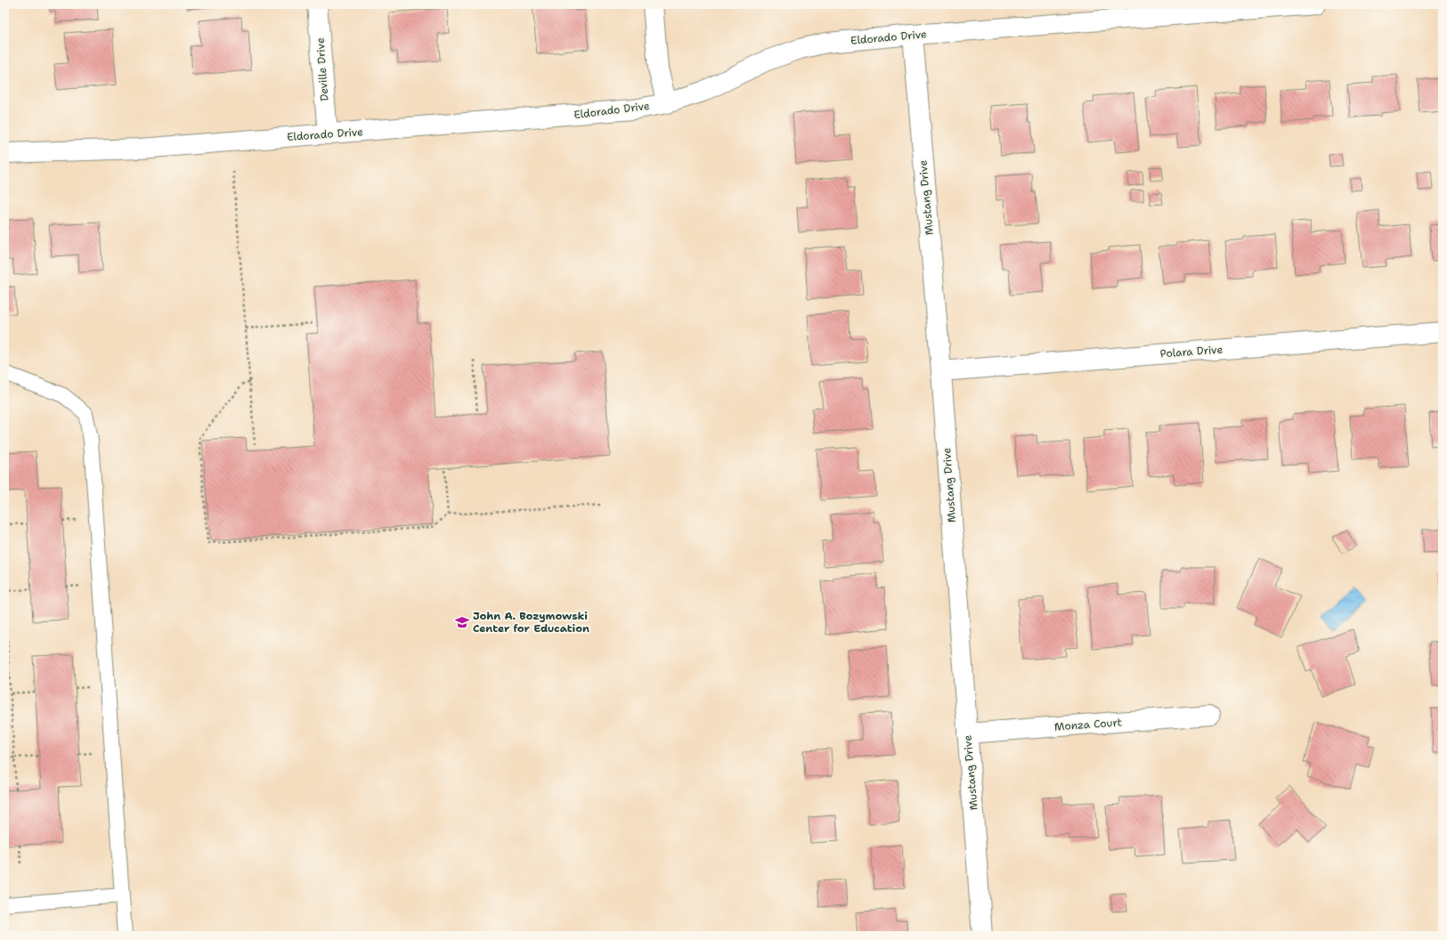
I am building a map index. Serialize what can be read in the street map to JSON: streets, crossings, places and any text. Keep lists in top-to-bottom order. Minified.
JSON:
{"streets":{"street":["Eldorado Drive","Deville Drive","Mustang Drive","Polara Drive","Monza Court"]},"crossings":[["Eldorado Drive","Deville Drive"],["Eldorado Drive","Mustang Drive"],["Mustang Drive","Polara Drive"],["Mustang Drive","Monza Court"]],"places":{"school or university":["John A. Bozymowski Center for Education"]}}
